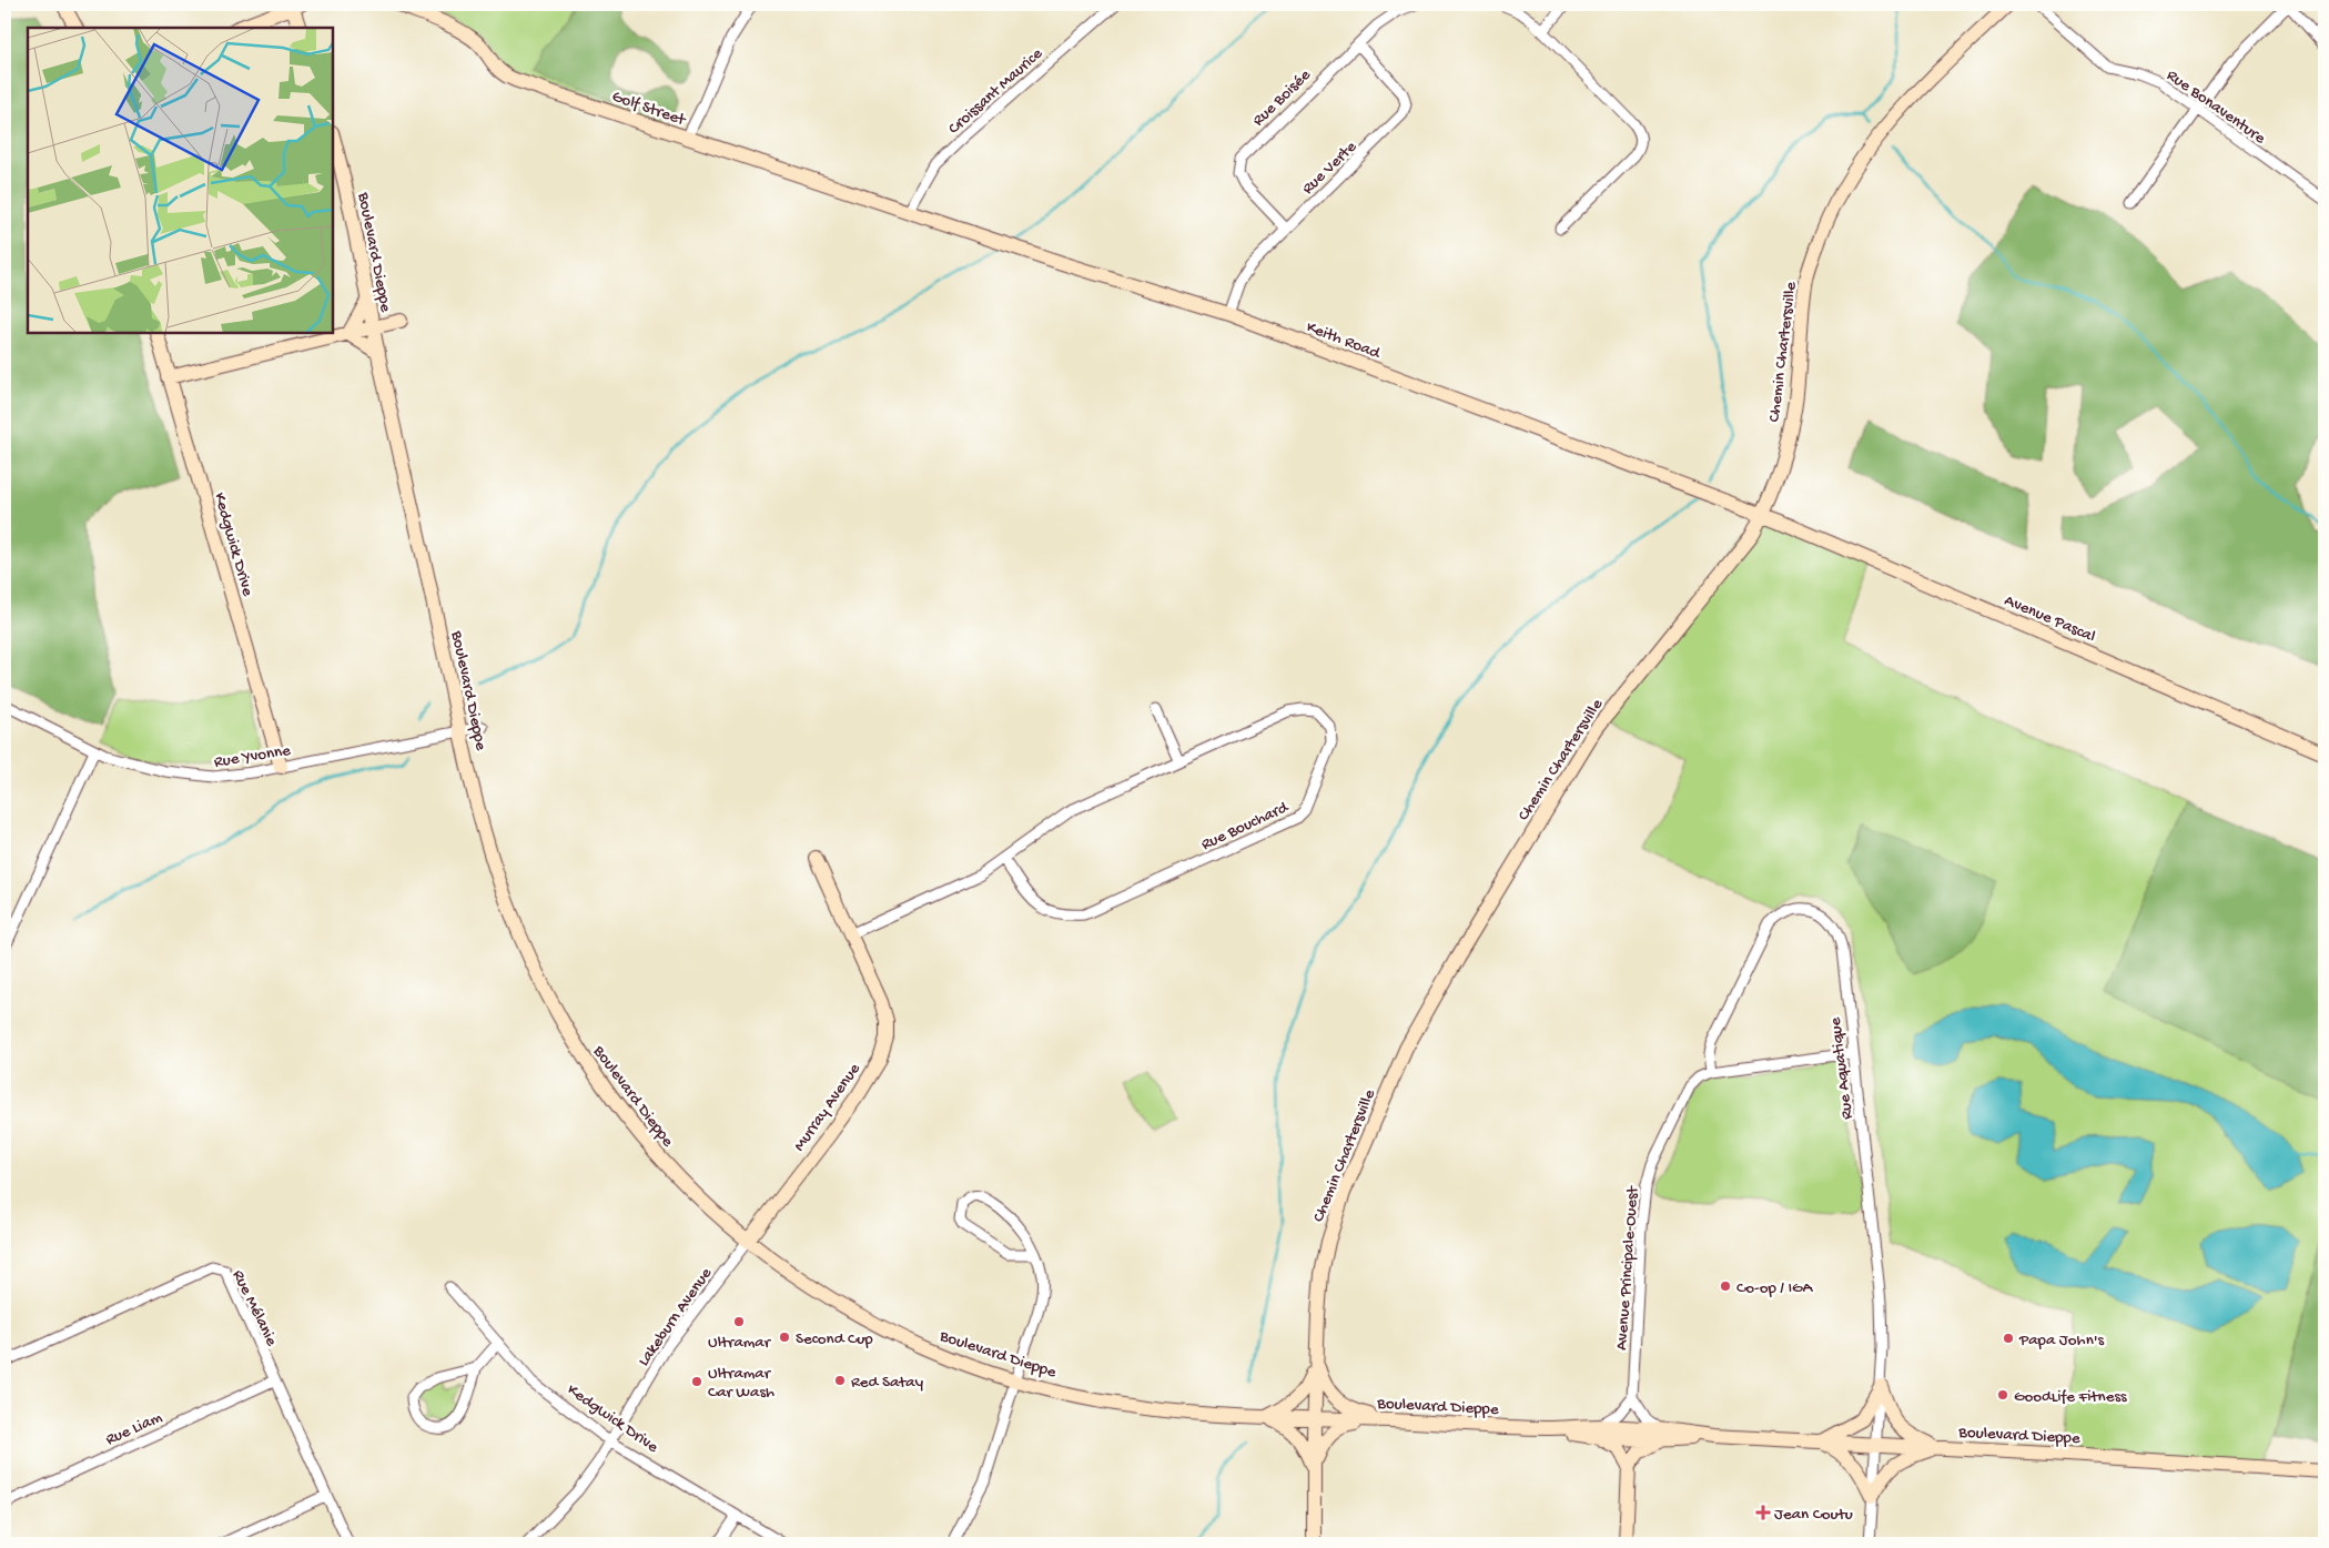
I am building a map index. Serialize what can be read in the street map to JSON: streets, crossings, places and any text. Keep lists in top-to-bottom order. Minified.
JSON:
{"streets":{"street":["Croissant Maurice","Rue Boisée","Rue Bonaventure","Golf Street","Rue Verte","Boulevard Dieppe","Keith Road","Chemin Chartersville","Kedgwick Drive","Avenue Pascal","Rue Yvonne","Rue Bouchard","Rue Aquatique","Murray Avenue","Avenue Principale-Ouest","Rue Mélanie","Lakeburn Avenue","Rue Liam"]},"crossings":[["Croissant Maurice","Golf Street"],["Croissant Maurice","Keith Road"],["Rue Boisée","Rue Verte"],["Golf Street","Keith Road"],["Rue Verte","Keith Road"],["Boulevard Dieppe","Chemin Chartersville"],["Boulevard Dieppe","Rue Yvonne"],["Boulevard Dieppe","Rue Aquatique"],["Boulevard Dieppe","Murray Avenue"],["Boulevard Dieppe","Lakeburn Avenue"],["Keith Road","Chemin Chartersville"],["Keith Road","Avenue Pascal"],["Chemin Chartersville","Avenue Pascal"],["Kedgwick Drive","Rue Yvonne"],["Kedgwick Drive","Lakeburn Avenue"],["Rue Bouchard","Murray Avenue"],["Rue Aquatique","Avenue Principale-Ouest"],["Murray Avenue","Lakeburn Avenue"],["Rue Mélanie","Rue Liam"]],"places":{"other":["Co-op / IGA","Ultramar","Second Cup","Papa John's","Red Satay","Ultramar Car Wash","GoodLife Fitness"],"health":["Jean Coutu"]}}
